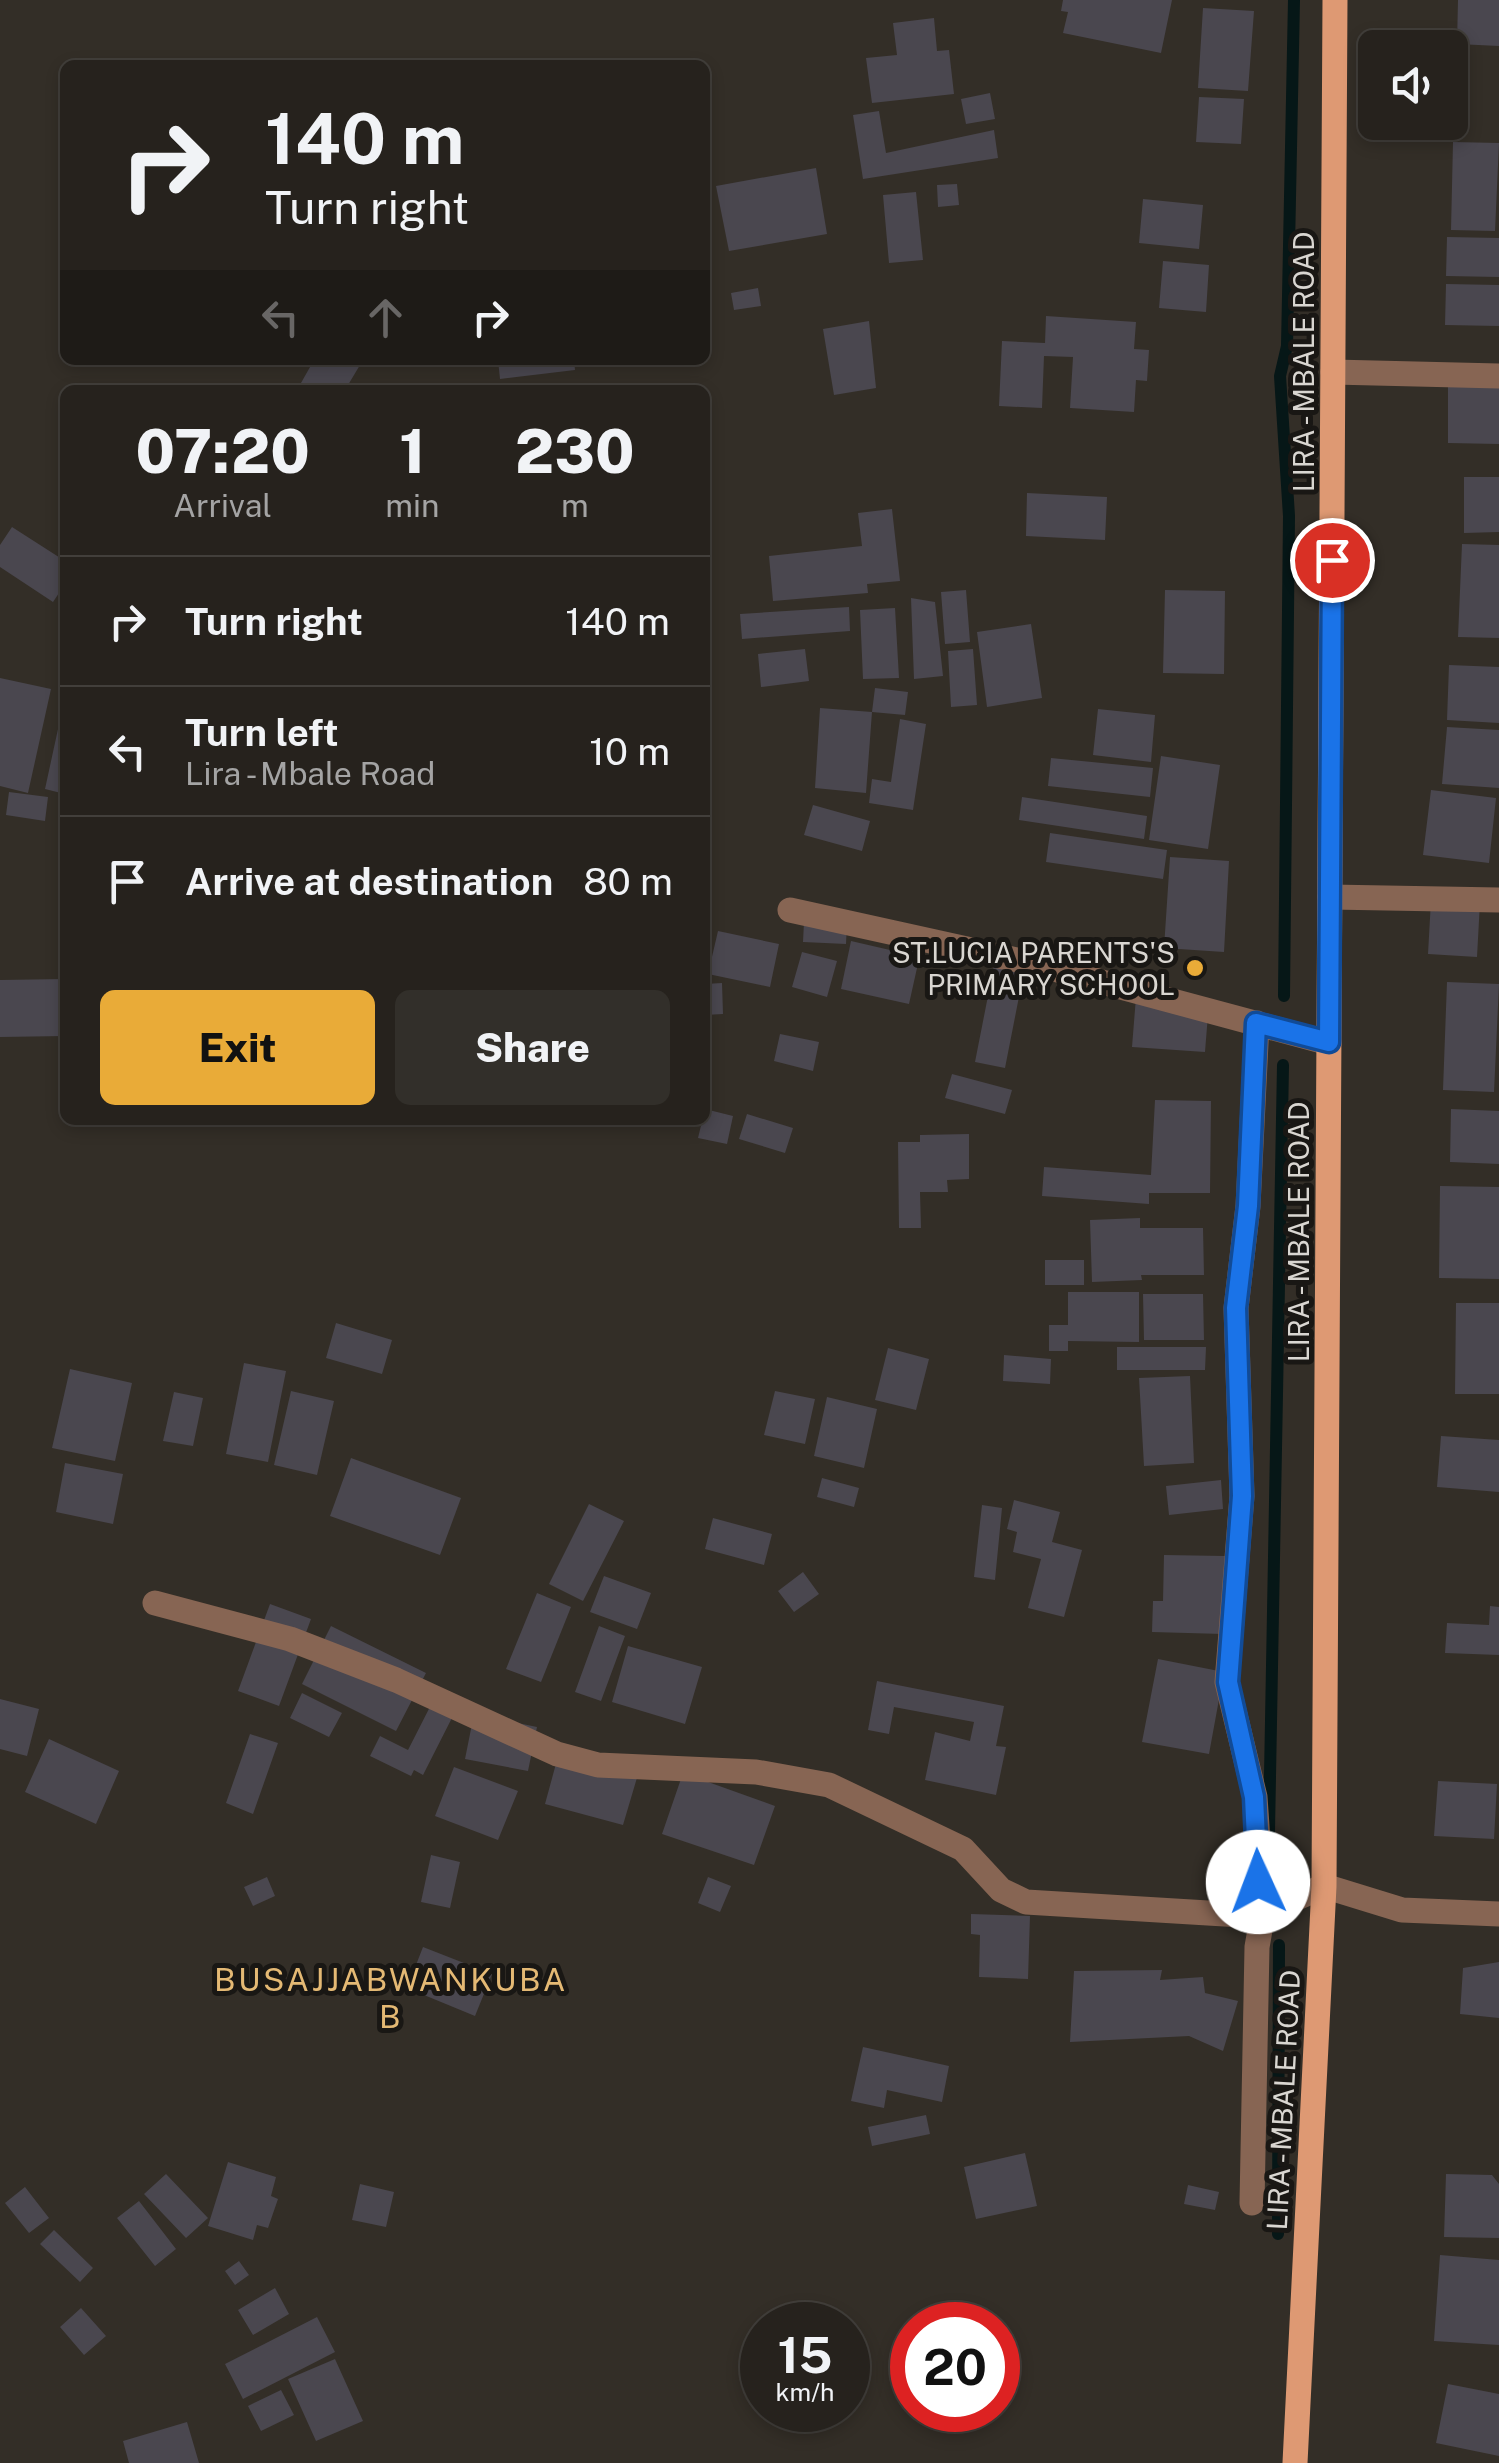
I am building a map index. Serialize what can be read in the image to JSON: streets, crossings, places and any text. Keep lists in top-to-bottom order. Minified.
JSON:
{"streets":{"main road":["LIRA - MBALE ROAD"]},"districts":["BUSAJJABWANKUBA B"],"places":["ST.LUCIA PARENTS'S PRIMARY SCHOOL"],"page":{"turn":["140 m","Turn right"],"eta":["07:20","Arrival","1","min","230","m"],"list":[{"name":"Turn right","value":"140 m"},{"name":"Turn left","note":"Lira - Mbale Road","value":"10 m"},{"name":"Arrive at destination","value":"80 m"}],"buttons":["Exit","Share"],"speed":"15 km/h","limit":"20"}}
